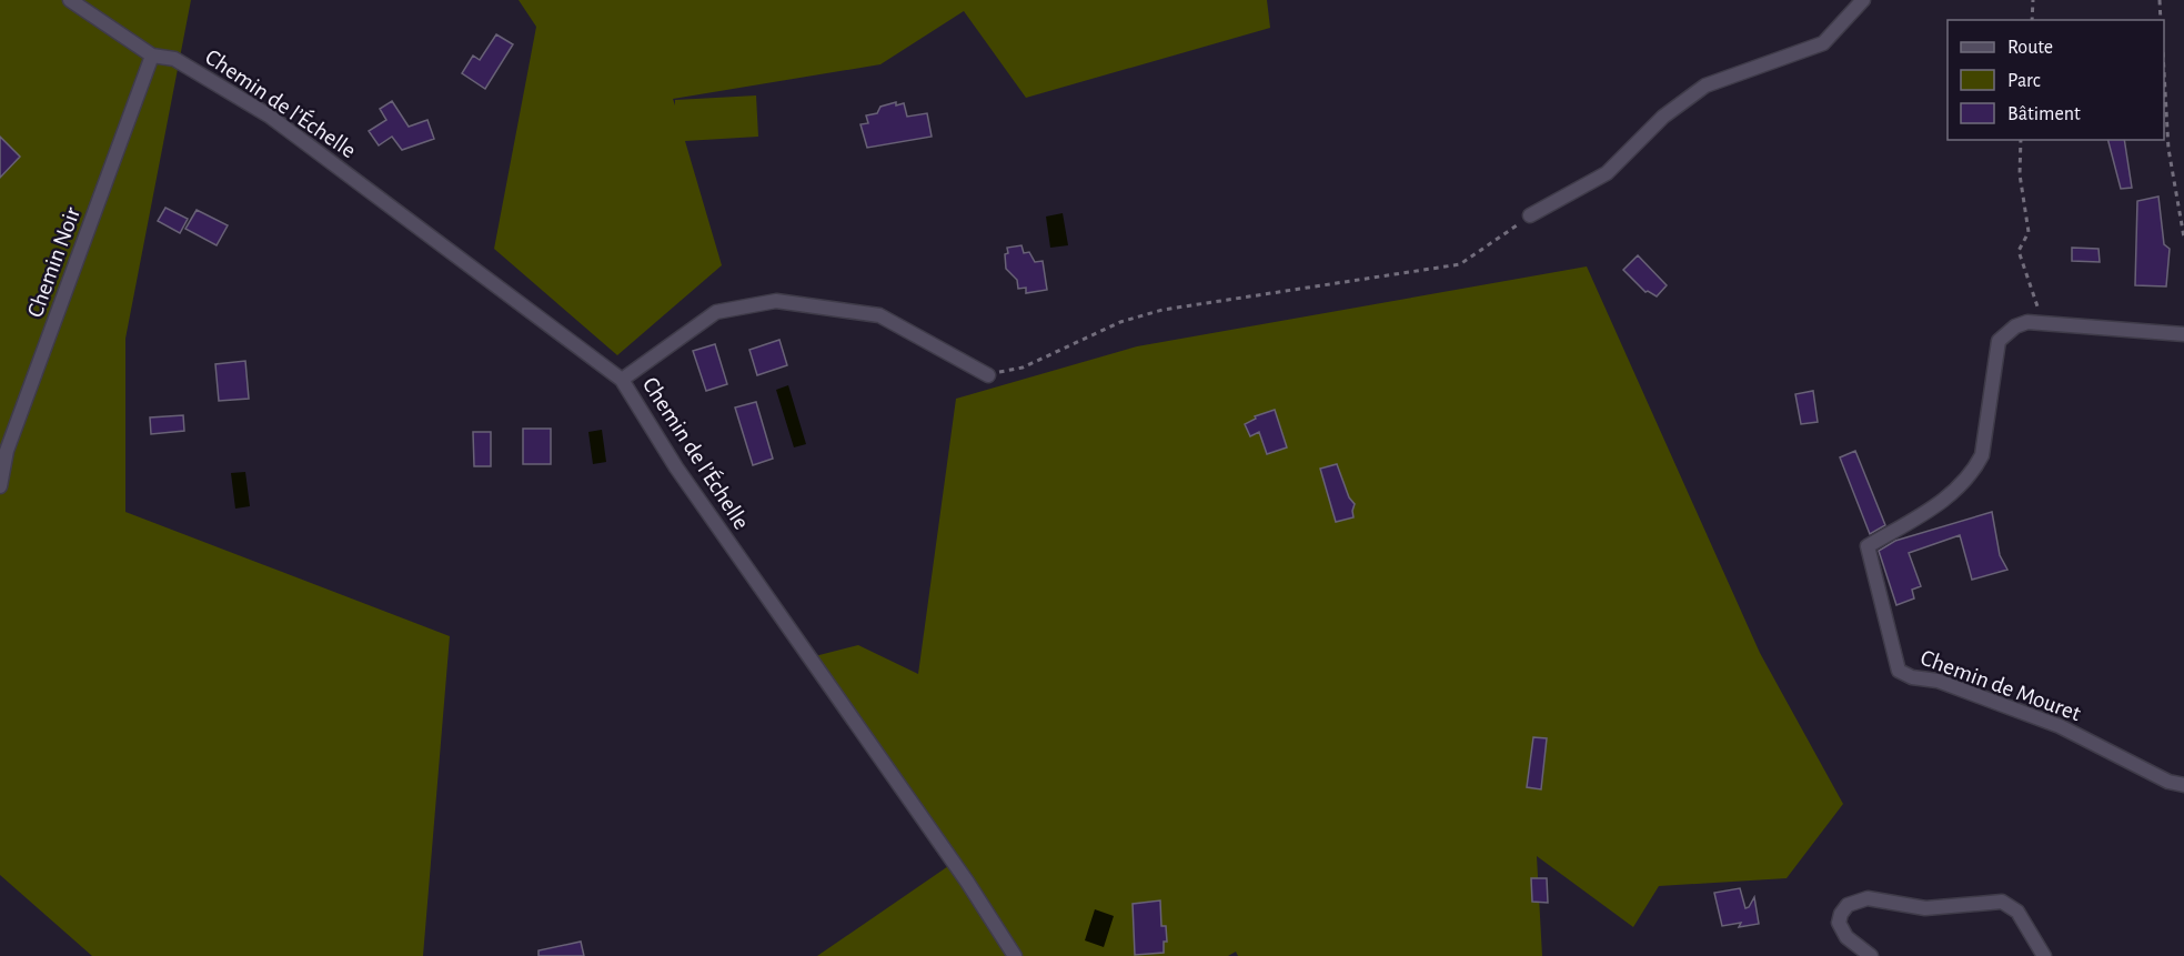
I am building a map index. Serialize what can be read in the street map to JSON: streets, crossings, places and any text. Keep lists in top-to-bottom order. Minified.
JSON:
{"streets":{"street":["Chemin de l’Échelle","Chemin Noir","Chemin de Mouret"]},"crossings":[["Chemin de l’Échelle","Chemin Noir"]],"legend":["Route","Parc","Bâtiment"]}
